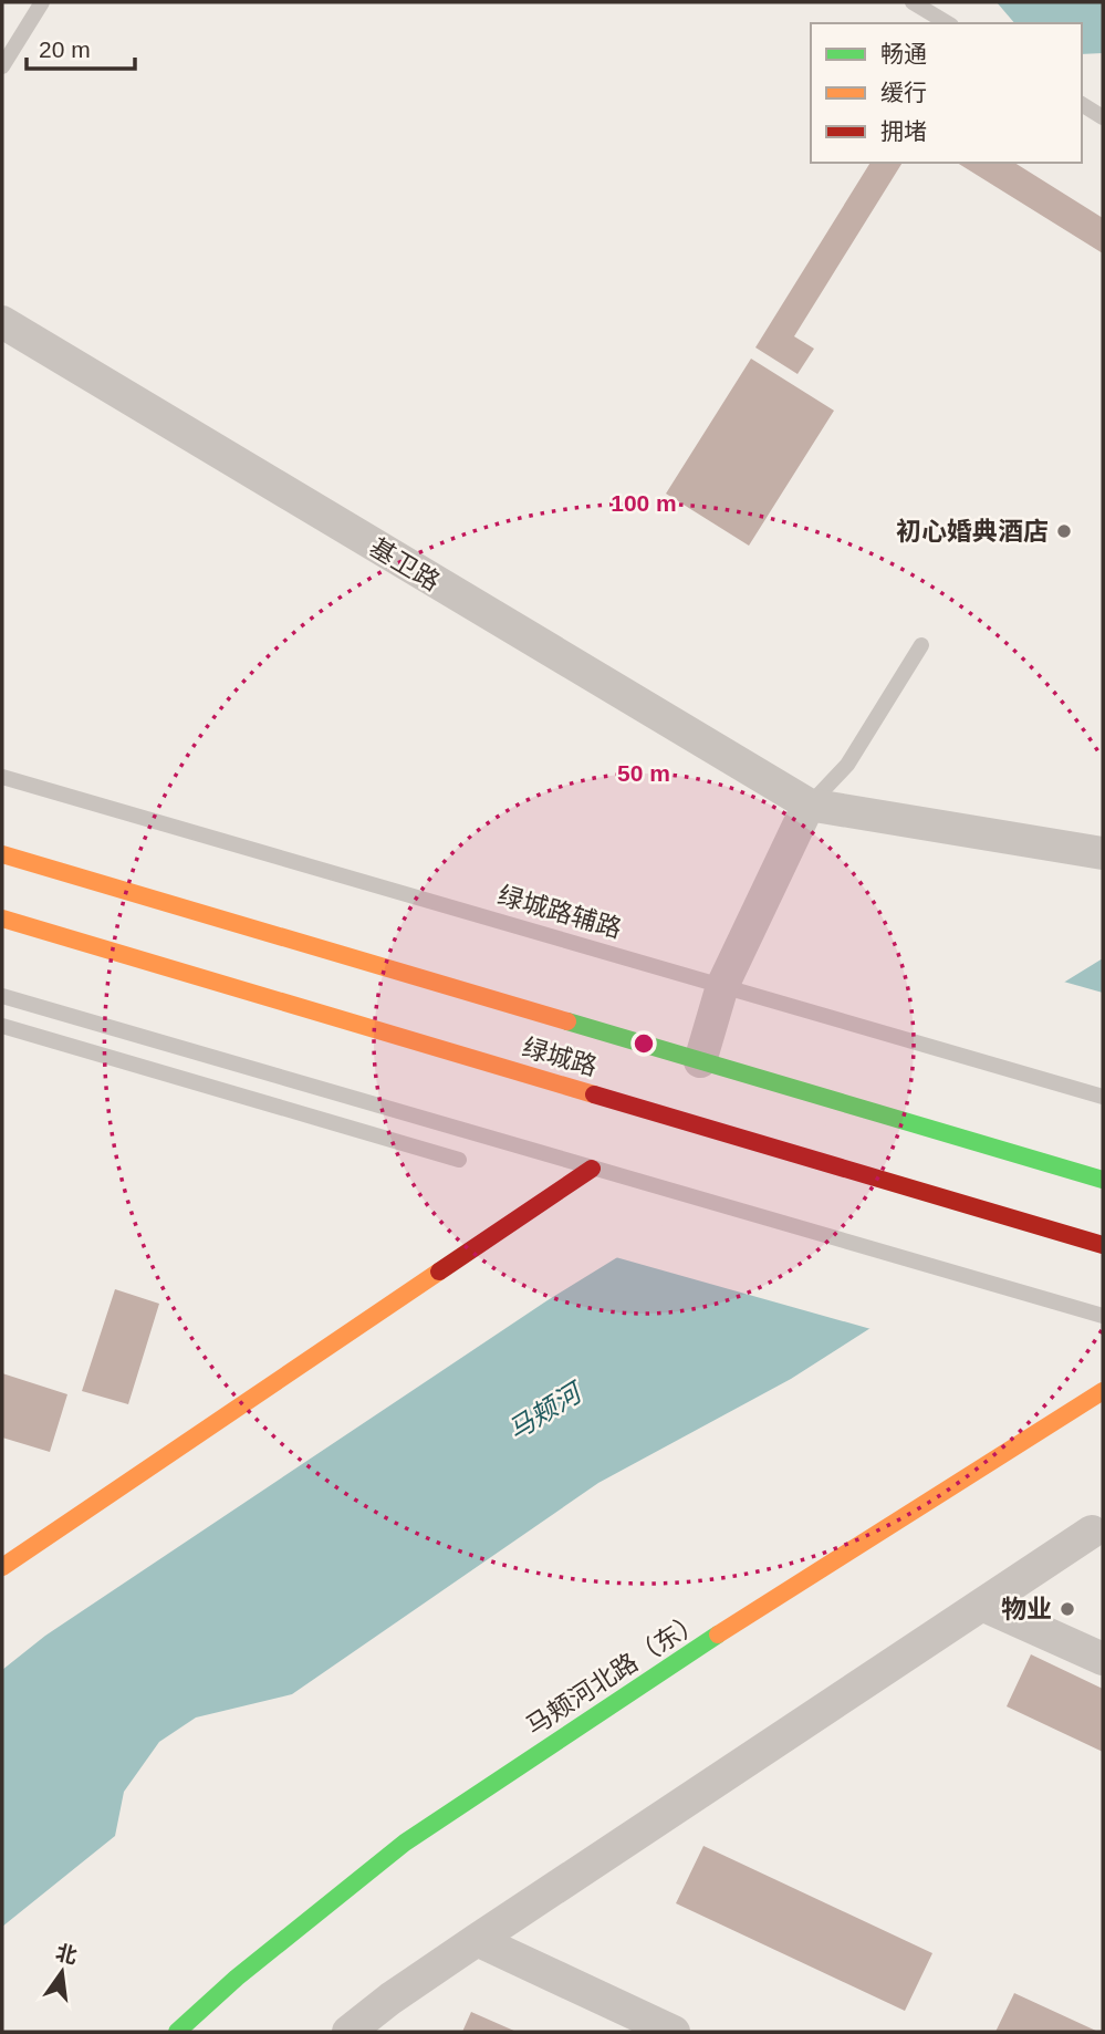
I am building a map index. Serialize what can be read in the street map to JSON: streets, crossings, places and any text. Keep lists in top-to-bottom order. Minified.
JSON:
{"streets":{"main road":["绿城路","马颊河北路（东）"],"street":["基卫路"],"lane":["绿城路辅路"]},"water":["马颊河"],"places":["初心婚典酒店","物业"],"legend":["畅通","缓行","拥堵"],"scale_bar":"20 m","north":"top","rings":["100 m","50 m"]}
